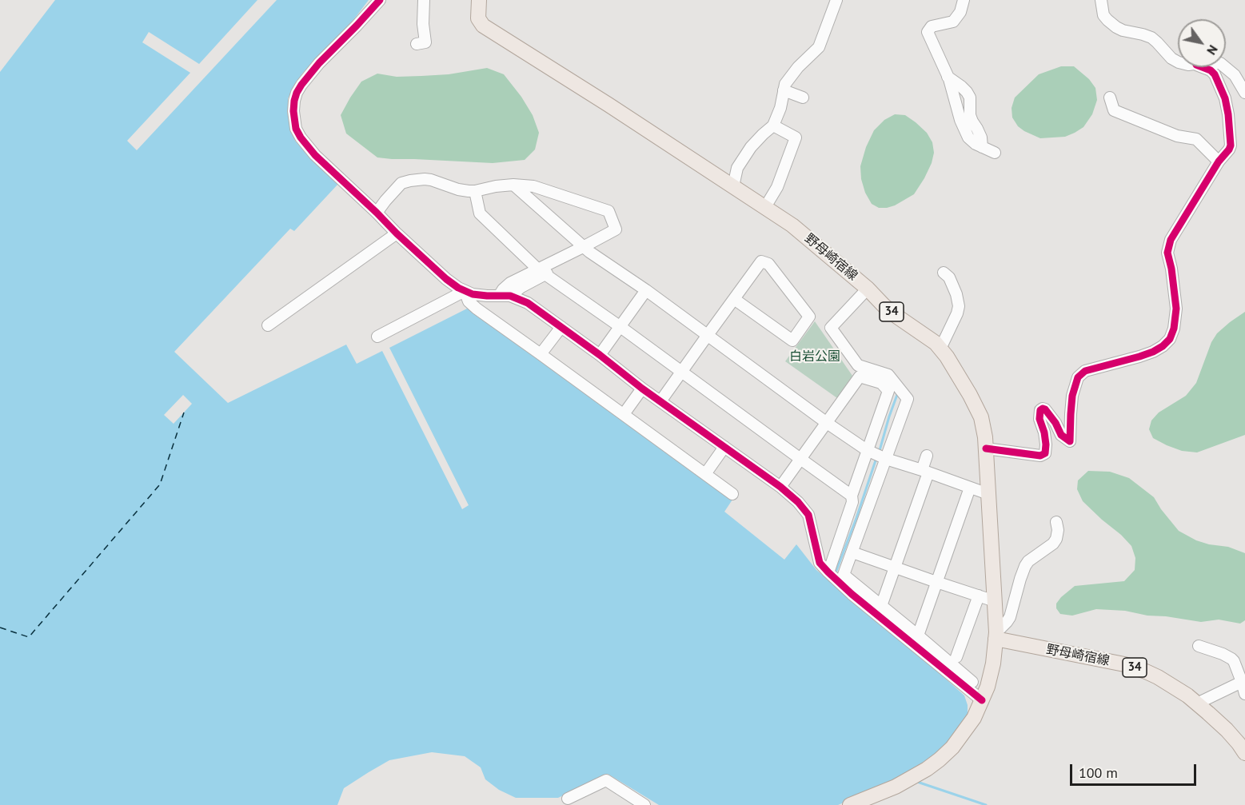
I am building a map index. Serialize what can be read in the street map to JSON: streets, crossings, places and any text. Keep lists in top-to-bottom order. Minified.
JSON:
{"streets":{"main road":["野母崎宿線","34"]},"parks":["白岩公園"],"scale_bar":"100 m","north":"bottom right"}
